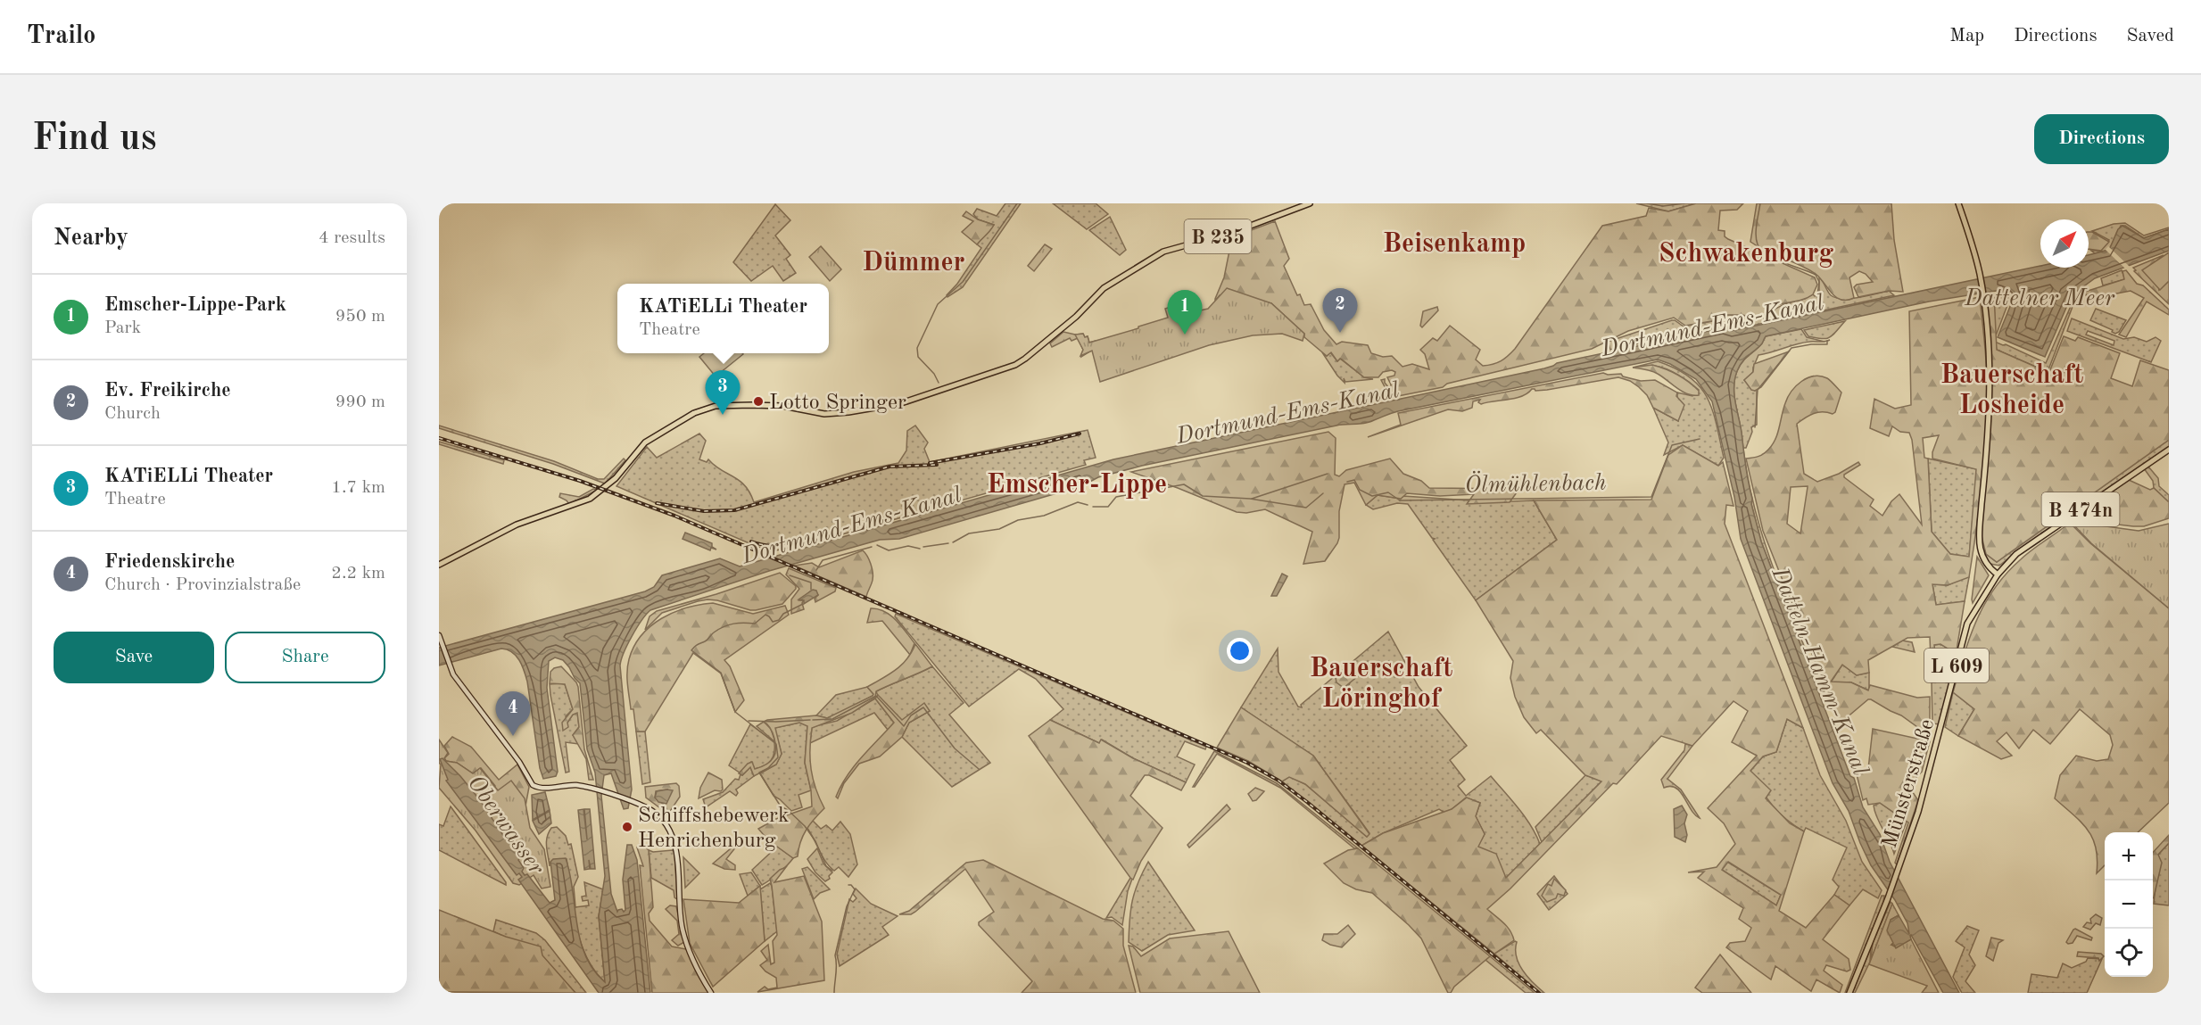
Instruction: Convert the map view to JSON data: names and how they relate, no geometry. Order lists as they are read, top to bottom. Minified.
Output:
{"streets":{"main road":["B 235","B 474n","L 609","Münsterstraße"]},"crossings":[["B 474n","Münsterstraße"]],"districts":["Beisenkamp","Schwakenburg","Dümmer","Bauerschaft Losheide","Emscher-Lippe","Bauerschaft Löringhof"],"water":["Dattelner Meer","Dortmund-Ems-Kanal","Ölmühlenbach","Datteln-Hamm-Kanal","Oberwasser"],"places":["Lotto Springer","Schiffshebewerk Henrichenburg"],"north":"top right","page":{"header":"Trailo","nav":["Map","Directions","Saved"],"buttons":["Directions",["Save","Share"]],"title":"Find us","heading":["Nearby","4 results"],"list":[{"mark":"1","name":"Emscher-Lippe-Park","note":"Park","value":"950 m"},{"mark":"2","name":"Ev. Freikirche","note":"Church","value":"990 m"},{"mark":"3","name":"KATiELLi Theater","note":"Theatre","value":"1.7 km"},{"mark":"4","name":"Friedenskirche","note":"Church · Provinzialstraße","value":"2.2 km"}],"popup":["KATiELLi Theater","Theatre"],"pins":["2","1","3","4"],"map_buttons":["+","−"]}}
